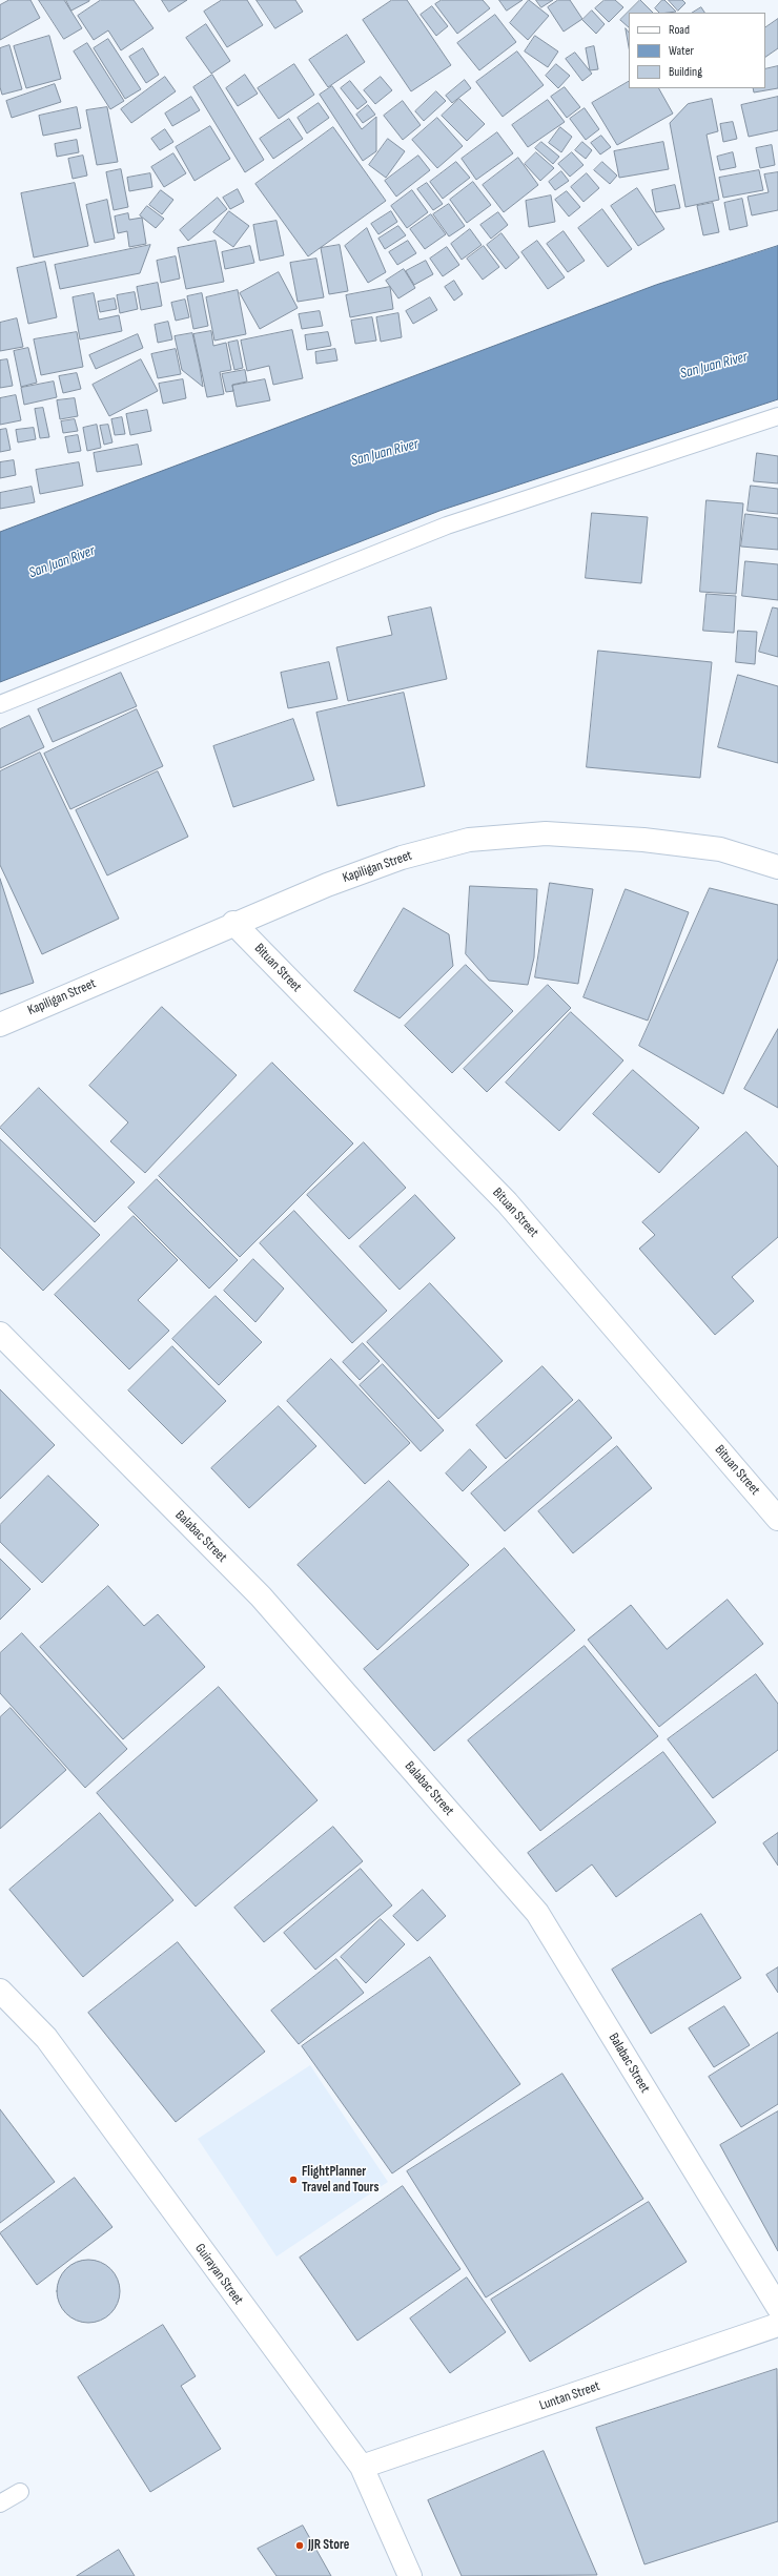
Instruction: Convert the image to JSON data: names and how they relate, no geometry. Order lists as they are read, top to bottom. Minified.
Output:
{"streets":{"street":["Kapiligan Street","Bituan Street","Balabac Street","Guirayan Street","Luntan Street"]},"crossings":[["Kapiligan Street","Bituan Street"],["Guirayan Street","Luntan Street"]],"water":["San Juan River"],"places":["FlightPlanner Travel and Tours","JJR Store"],"legend":["Road","Water","Building"]}
